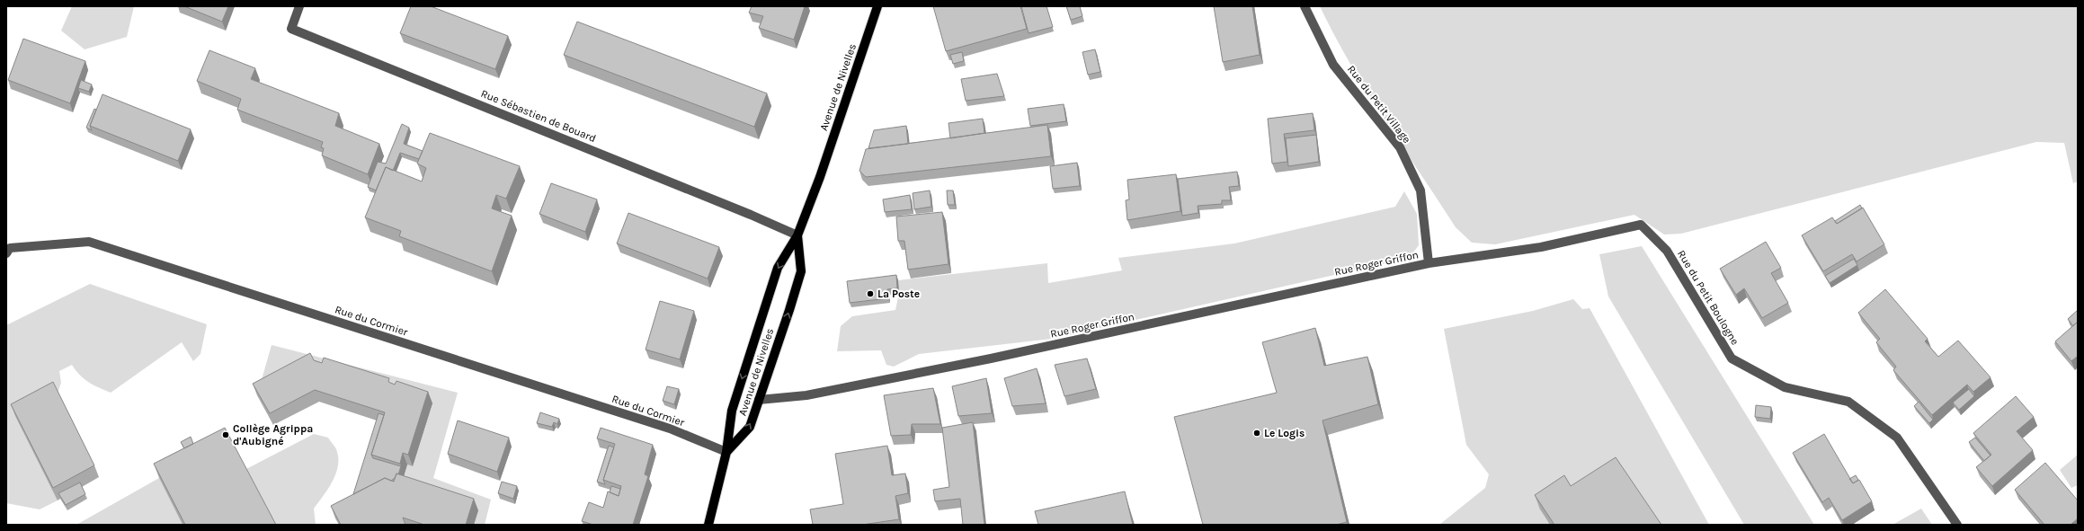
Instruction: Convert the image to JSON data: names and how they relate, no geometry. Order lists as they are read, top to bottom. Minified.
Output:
{"streets":{"main road":["Avenue de Nivelles"],"street":["Rue du Petit Village","Rue Sébastien de Bouard","Rue Roger Griffon","Rue du Petit Boulogne","Rue du Cormier"]},"crossings":[["Avenue de Nivelles","Rue Sébastien de Bouard"],["Avenue de Nivelles","Rue Roger Griffon"],["Avenue de Nivelles","Rue du Cormier"],["Rue du Petit Village","Rue Roger Griffon"],["Rue du Petit Village","Rue du Petit Boulogne"],["Rue Roger Griffon","Rue du Petit Boulogne"]],"places":["La Poste","Le Logis","Collège Agrippa d'Aubigné"]}
